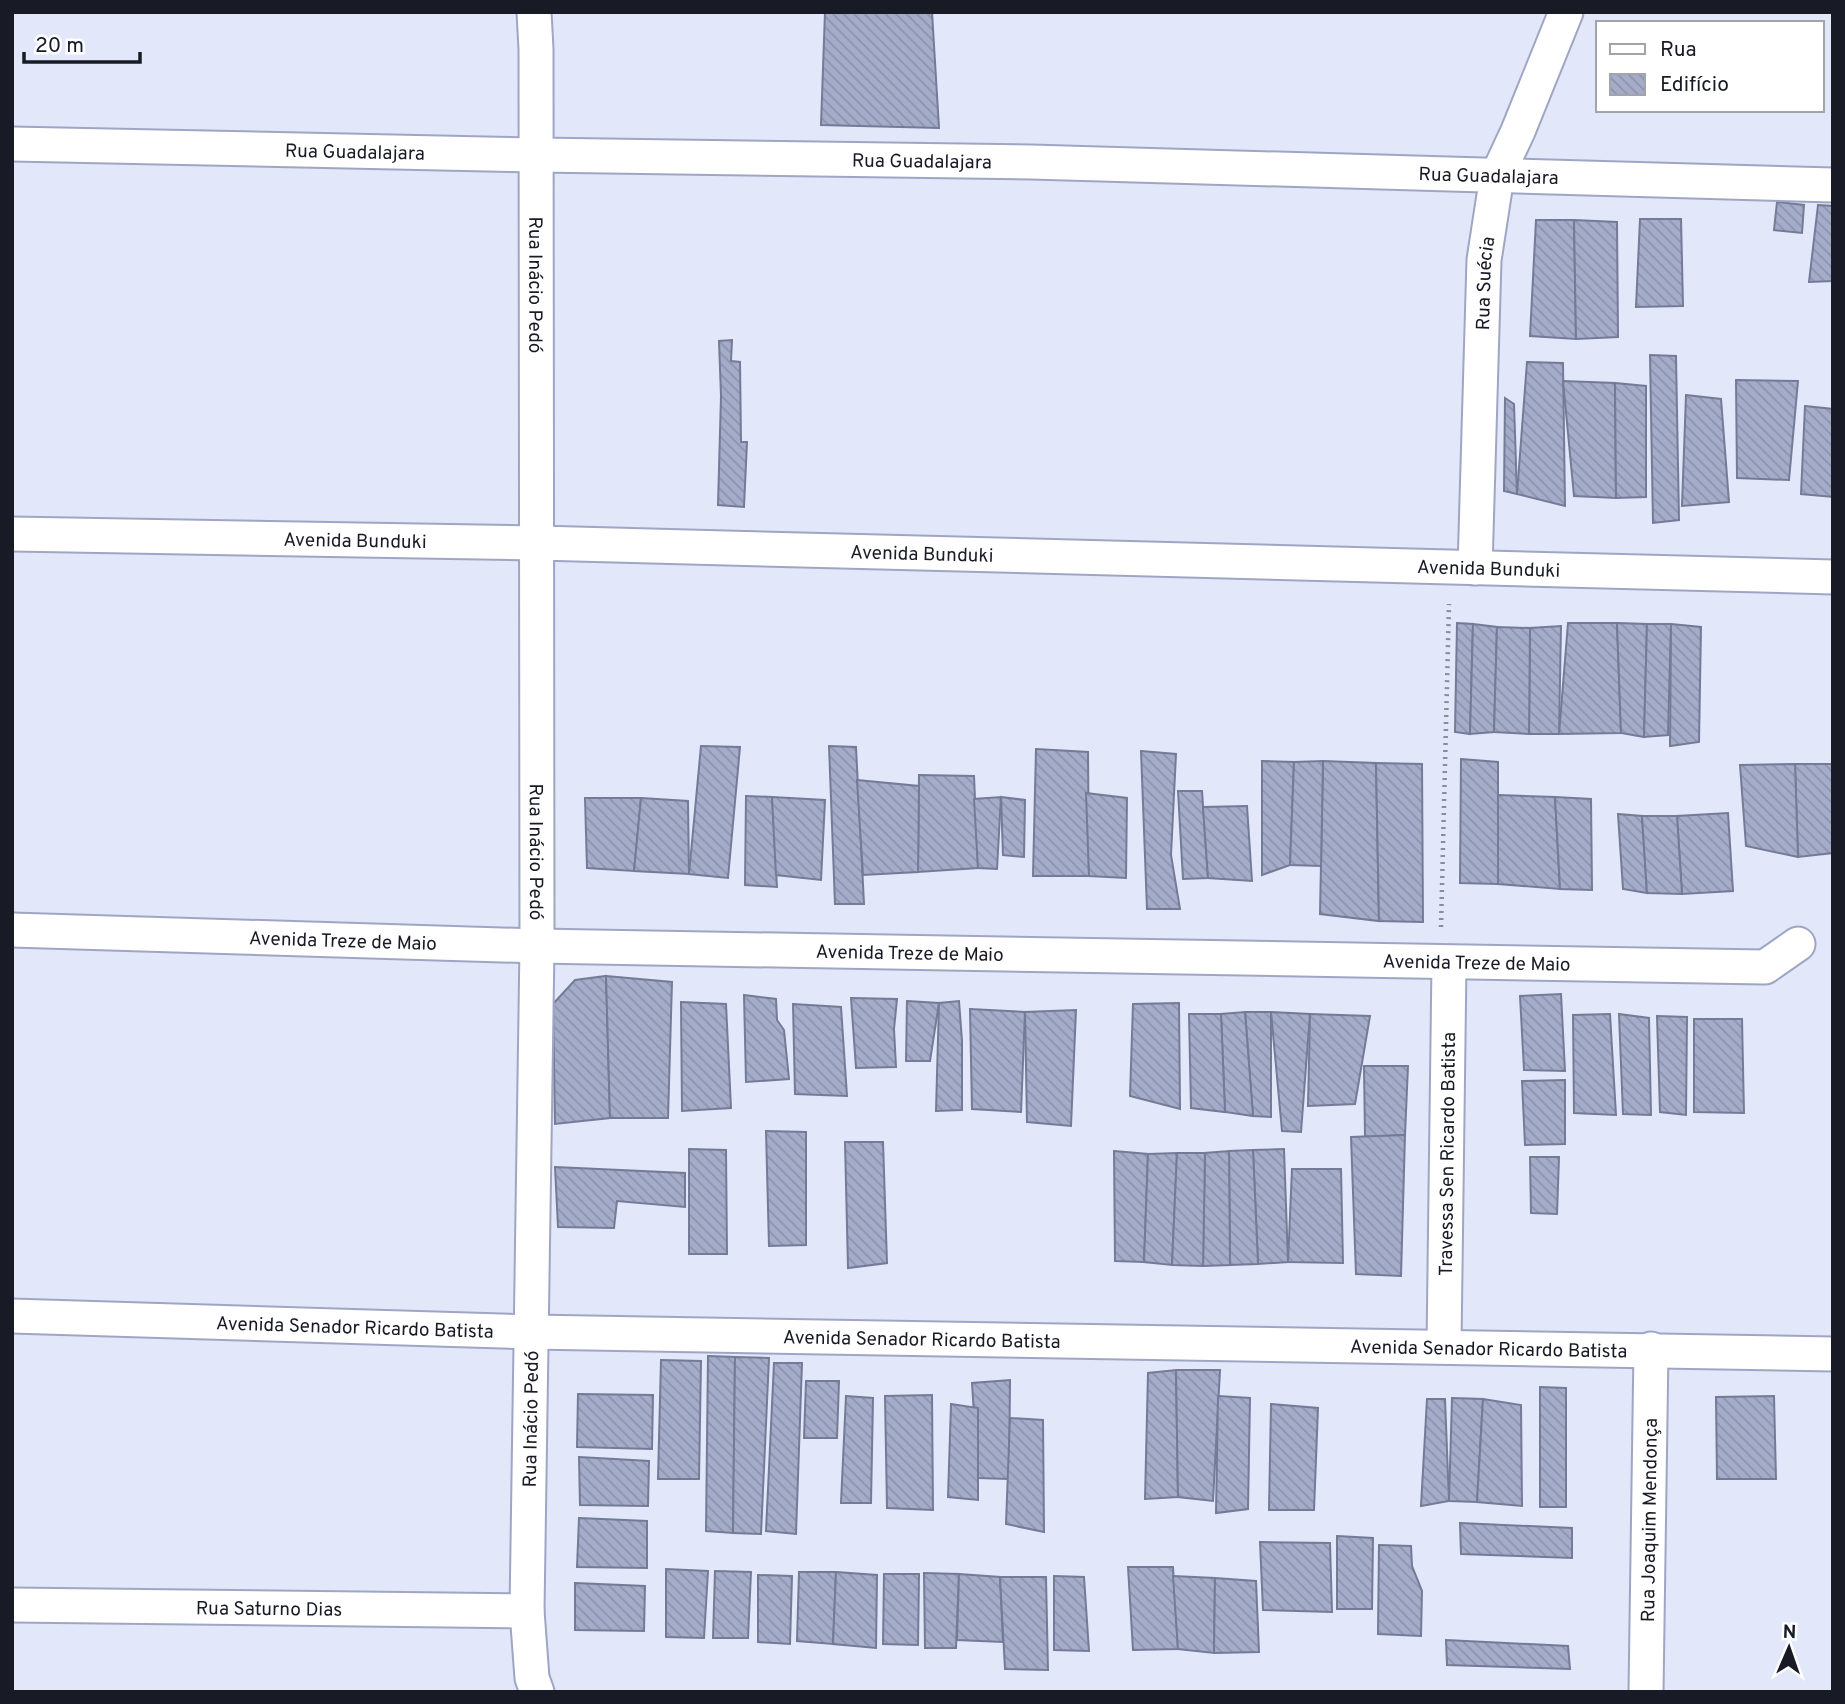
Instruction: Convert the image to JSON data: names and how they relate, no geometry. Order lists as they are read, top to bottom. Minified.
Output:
{"streets":{"street":["Rua Guadalajara","Rua Suécia","Rua Inácio Pedó","Avenida Bunduki","Avenida Treze de Maio","Travessa Sen Ricardo Batista","Avenida Senador Ricardo Batista","Rua Joaquim Mendonça","Rua Saturno Dias"]},"crossings":[["Rua Guadalajara","Rua Suécia"],["Rua Guadalajara","Rua Inácio Pedó"],["Rua Suécia","Avenida Bunduki"],["Rua Inácio Pedó","Avenida Bunduki"],["Rua Inácio Pedó","Avenida Treze de Maio"],["Rua Inácio Pedó","Avenida Senador Ricardo Batista"],["Rua Inácio Pedó","Rua Saturno Dias"],["Avenida Treze de Maio","Travessa Sen Ricardo Batista"],["Travessa Sen Ricardo Batista","Avenida Senador Ricardo Batista"],["Avenida Senador Ricardo Batista","Rua Joaquim Mendonça"]],"legend":["Rua","Edifício"],"scale_bar":"20 m","north":"top"}
